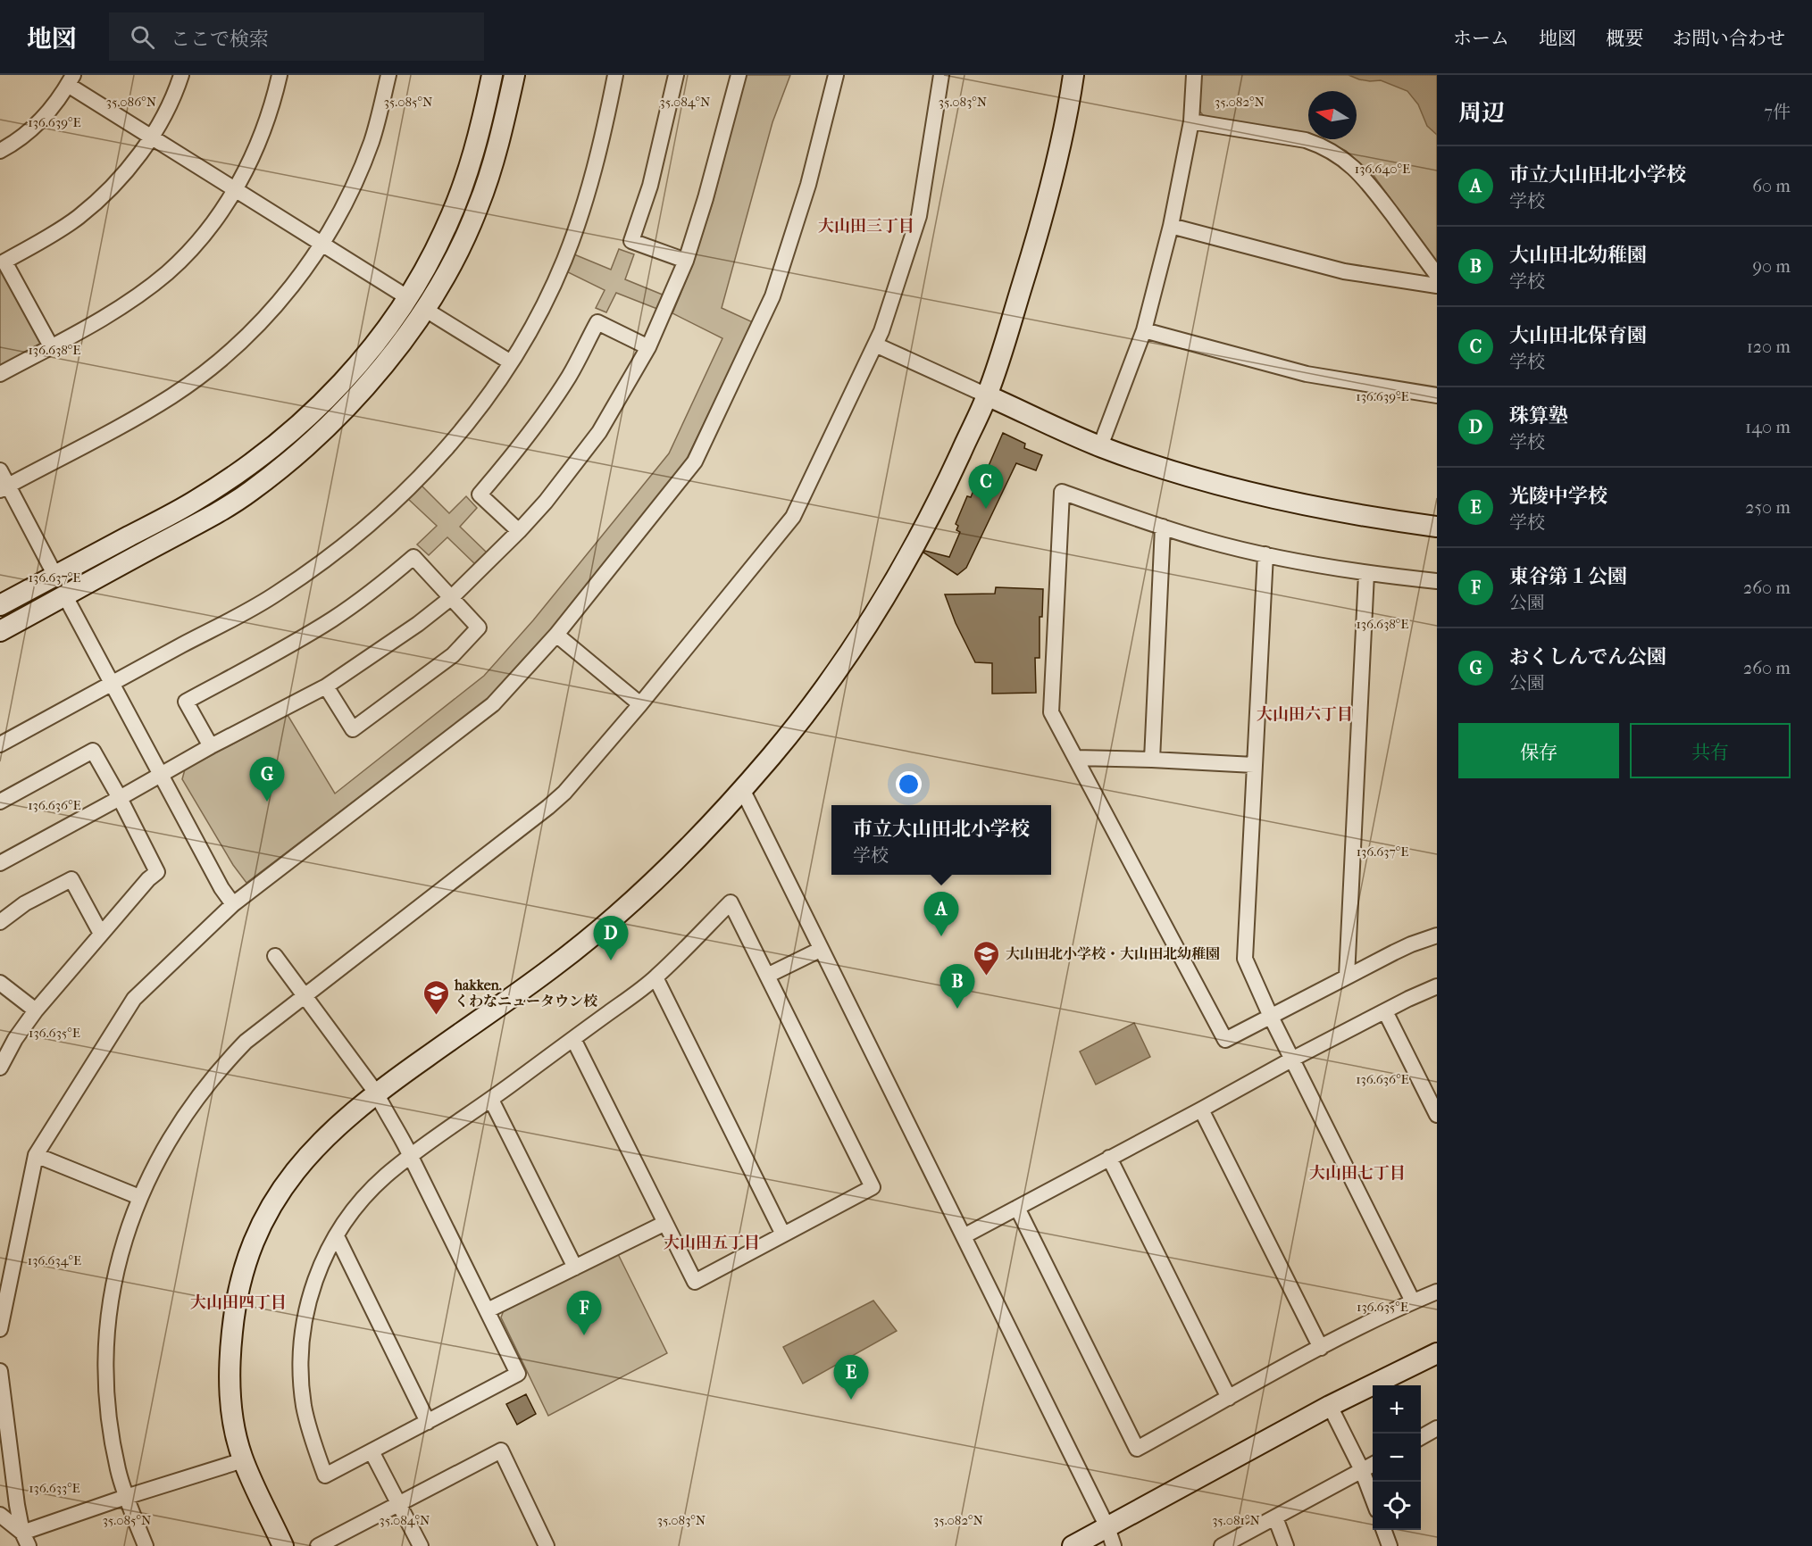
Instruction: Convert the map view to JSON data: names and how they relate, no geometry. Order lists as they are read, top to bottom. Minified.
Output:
{"districts":["大山田三丁目","大山田六丁目","大山田七丁目","大山田五丁目","大山田四丁目"],"places":{"school or university":["大山田北小学校・大山田北幼稚園","hakken. くわなニュータウン校"]},"north":"left","page":{"header":"地図","search":"ここで検索","nav":["ホーム","地図","概要","お問い合わせ"],"heading":["周辺","7件"],"list":[{"mark":"A","name":"市立大山田北小学校","note":"学校","value":"60 m"},{"mark":"B","name":"大山田北幼稚園","note":"学校","value":"90 m"},{"mark":"C","name":"大山田北保育園","note":"学校","value":"120 m"},{"mark":"D","name":"珠算塾","note":"学校","value":"140 m"},{"mark":"E","name":"光陵中学校","note":"学校","value":"250 m"},{"mark":"F","name":"東谷第１公園","note":"公園","value":"260 m"},{"mark":"G","name":"おくしんでん公園","note":"公園","value":"260 m"}],"pins":["C","G","A","D","B","F","E"],"buttons":["保存","共有"],"popup":["市立大山田北小学校","学校"],"map_buttons":["+","−"]},"coordinates":["35.086°N","35.085°N","35.084°N","35.083°N","35.082°N","136.639°E","136.640°E","136.638°E","136.637°E","136.636°E","136.635°E","136.634°E","136.633°E","35.081°N"]}
